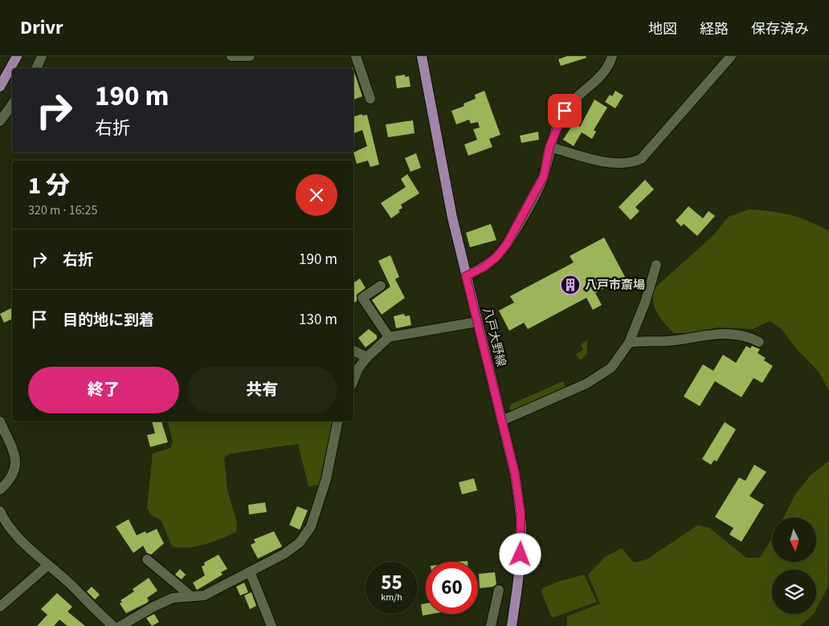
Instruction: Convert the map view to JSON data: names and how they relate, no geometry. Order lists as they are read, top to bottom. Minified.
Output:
{"streets":{"main road":["八戸大野線"]},"places":{"building":["八戸市斎場"]},"north":"bottom","page":{"header":"Drivr","nav":["地図","経路","保存済み"],"turn":["190 m","右折"],"heading":["1 分","320 m · 16:25"],"list":[{"name":"右折","value":"190 m"},{"name":"目的地に到着","value":"130 m"}],"buttons":["終了","共有"],"speed":"55 km/h","limit":"60"}}
